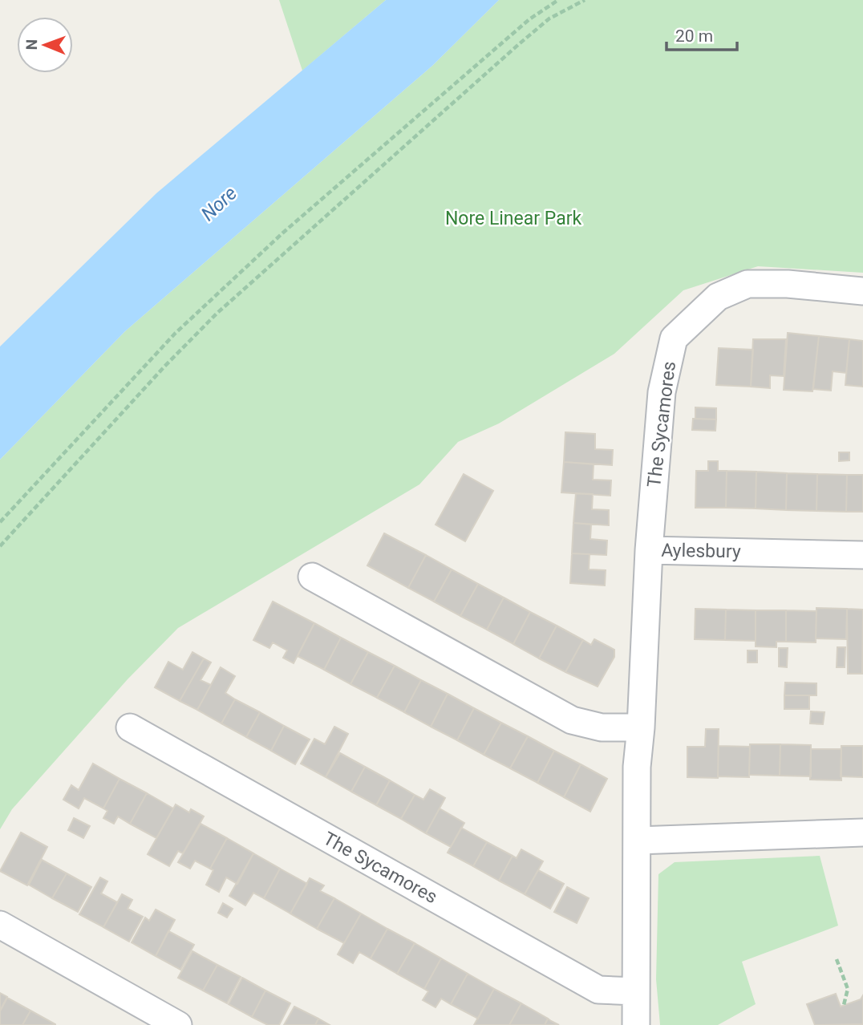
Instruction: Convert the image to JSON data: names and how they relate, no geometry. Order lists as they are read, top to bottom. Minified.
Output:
{"streets":{"street":["The Sycamores","Aylesbury"]},"crossings":[["The Sycamores","Aylesbury"]],"water":["Nore"],"parks":["Nore Linear Park"],"scale_bar":"20 m","north":"left"}
